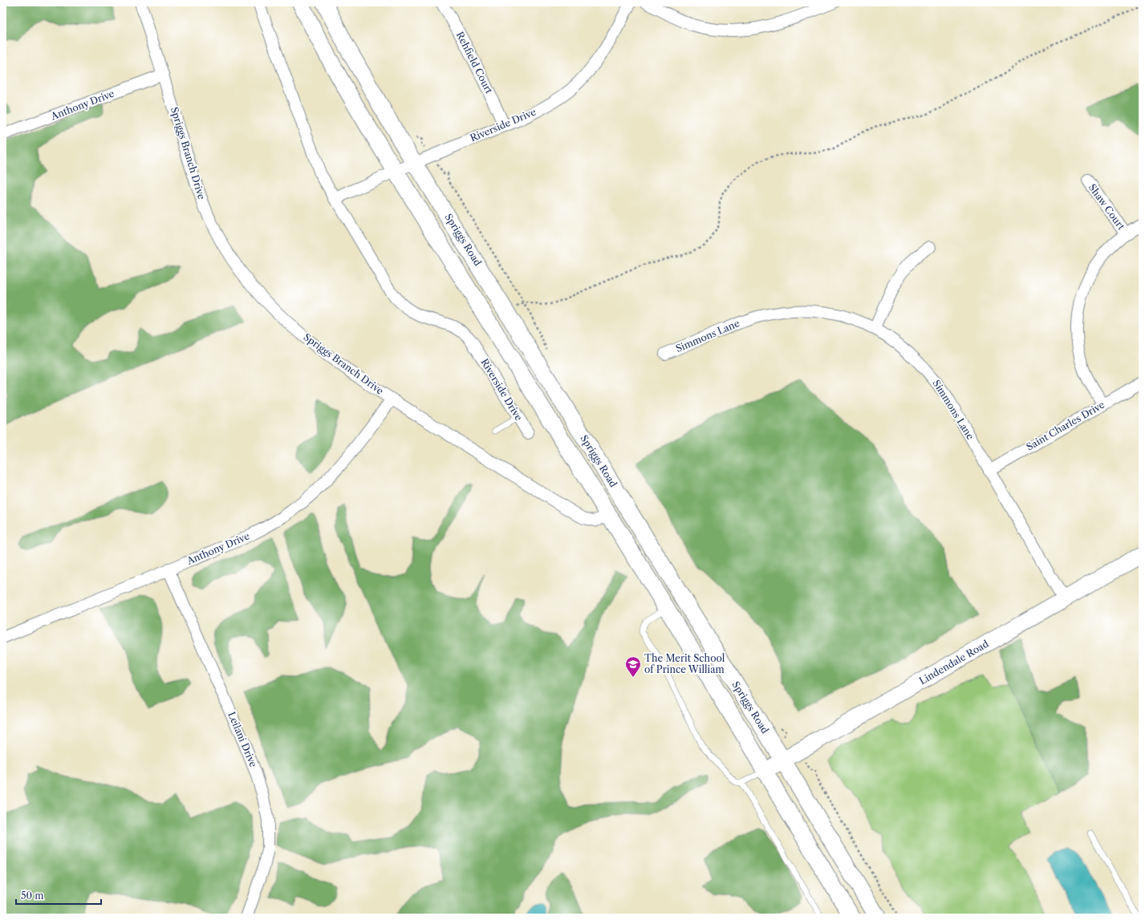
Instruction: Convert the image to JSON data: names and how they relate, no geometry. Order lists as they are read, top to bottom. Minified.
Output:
{"streets":{"main road":["Spriggs Road","Lindendale Road"],"street":["Rehfield Court","Anthony Drive","Riverside Drive","Spriggs Branch Drive","Shaw Court","Simmons Lane","Saint Charles Drive","Leilani Drive"]},"crossings":[["Rehfield Court","Riverside Drive"],["Anthony Drive","Spriggs Branch Drive"],["Anthony Drive","Leilani Drive"],["Riverside Drive","Spriggs Road"],["Spriggs Branch Drive","Spriggs Road"],["Spriggs Road","Lindendale Road"],["Simmons Lane","Saint Charles Drive"],["Simmons Lane","Lindendale Road"]],"places":{"school or university":["The Merit School of Prince William"]},"scale_bar":"50 m"}
